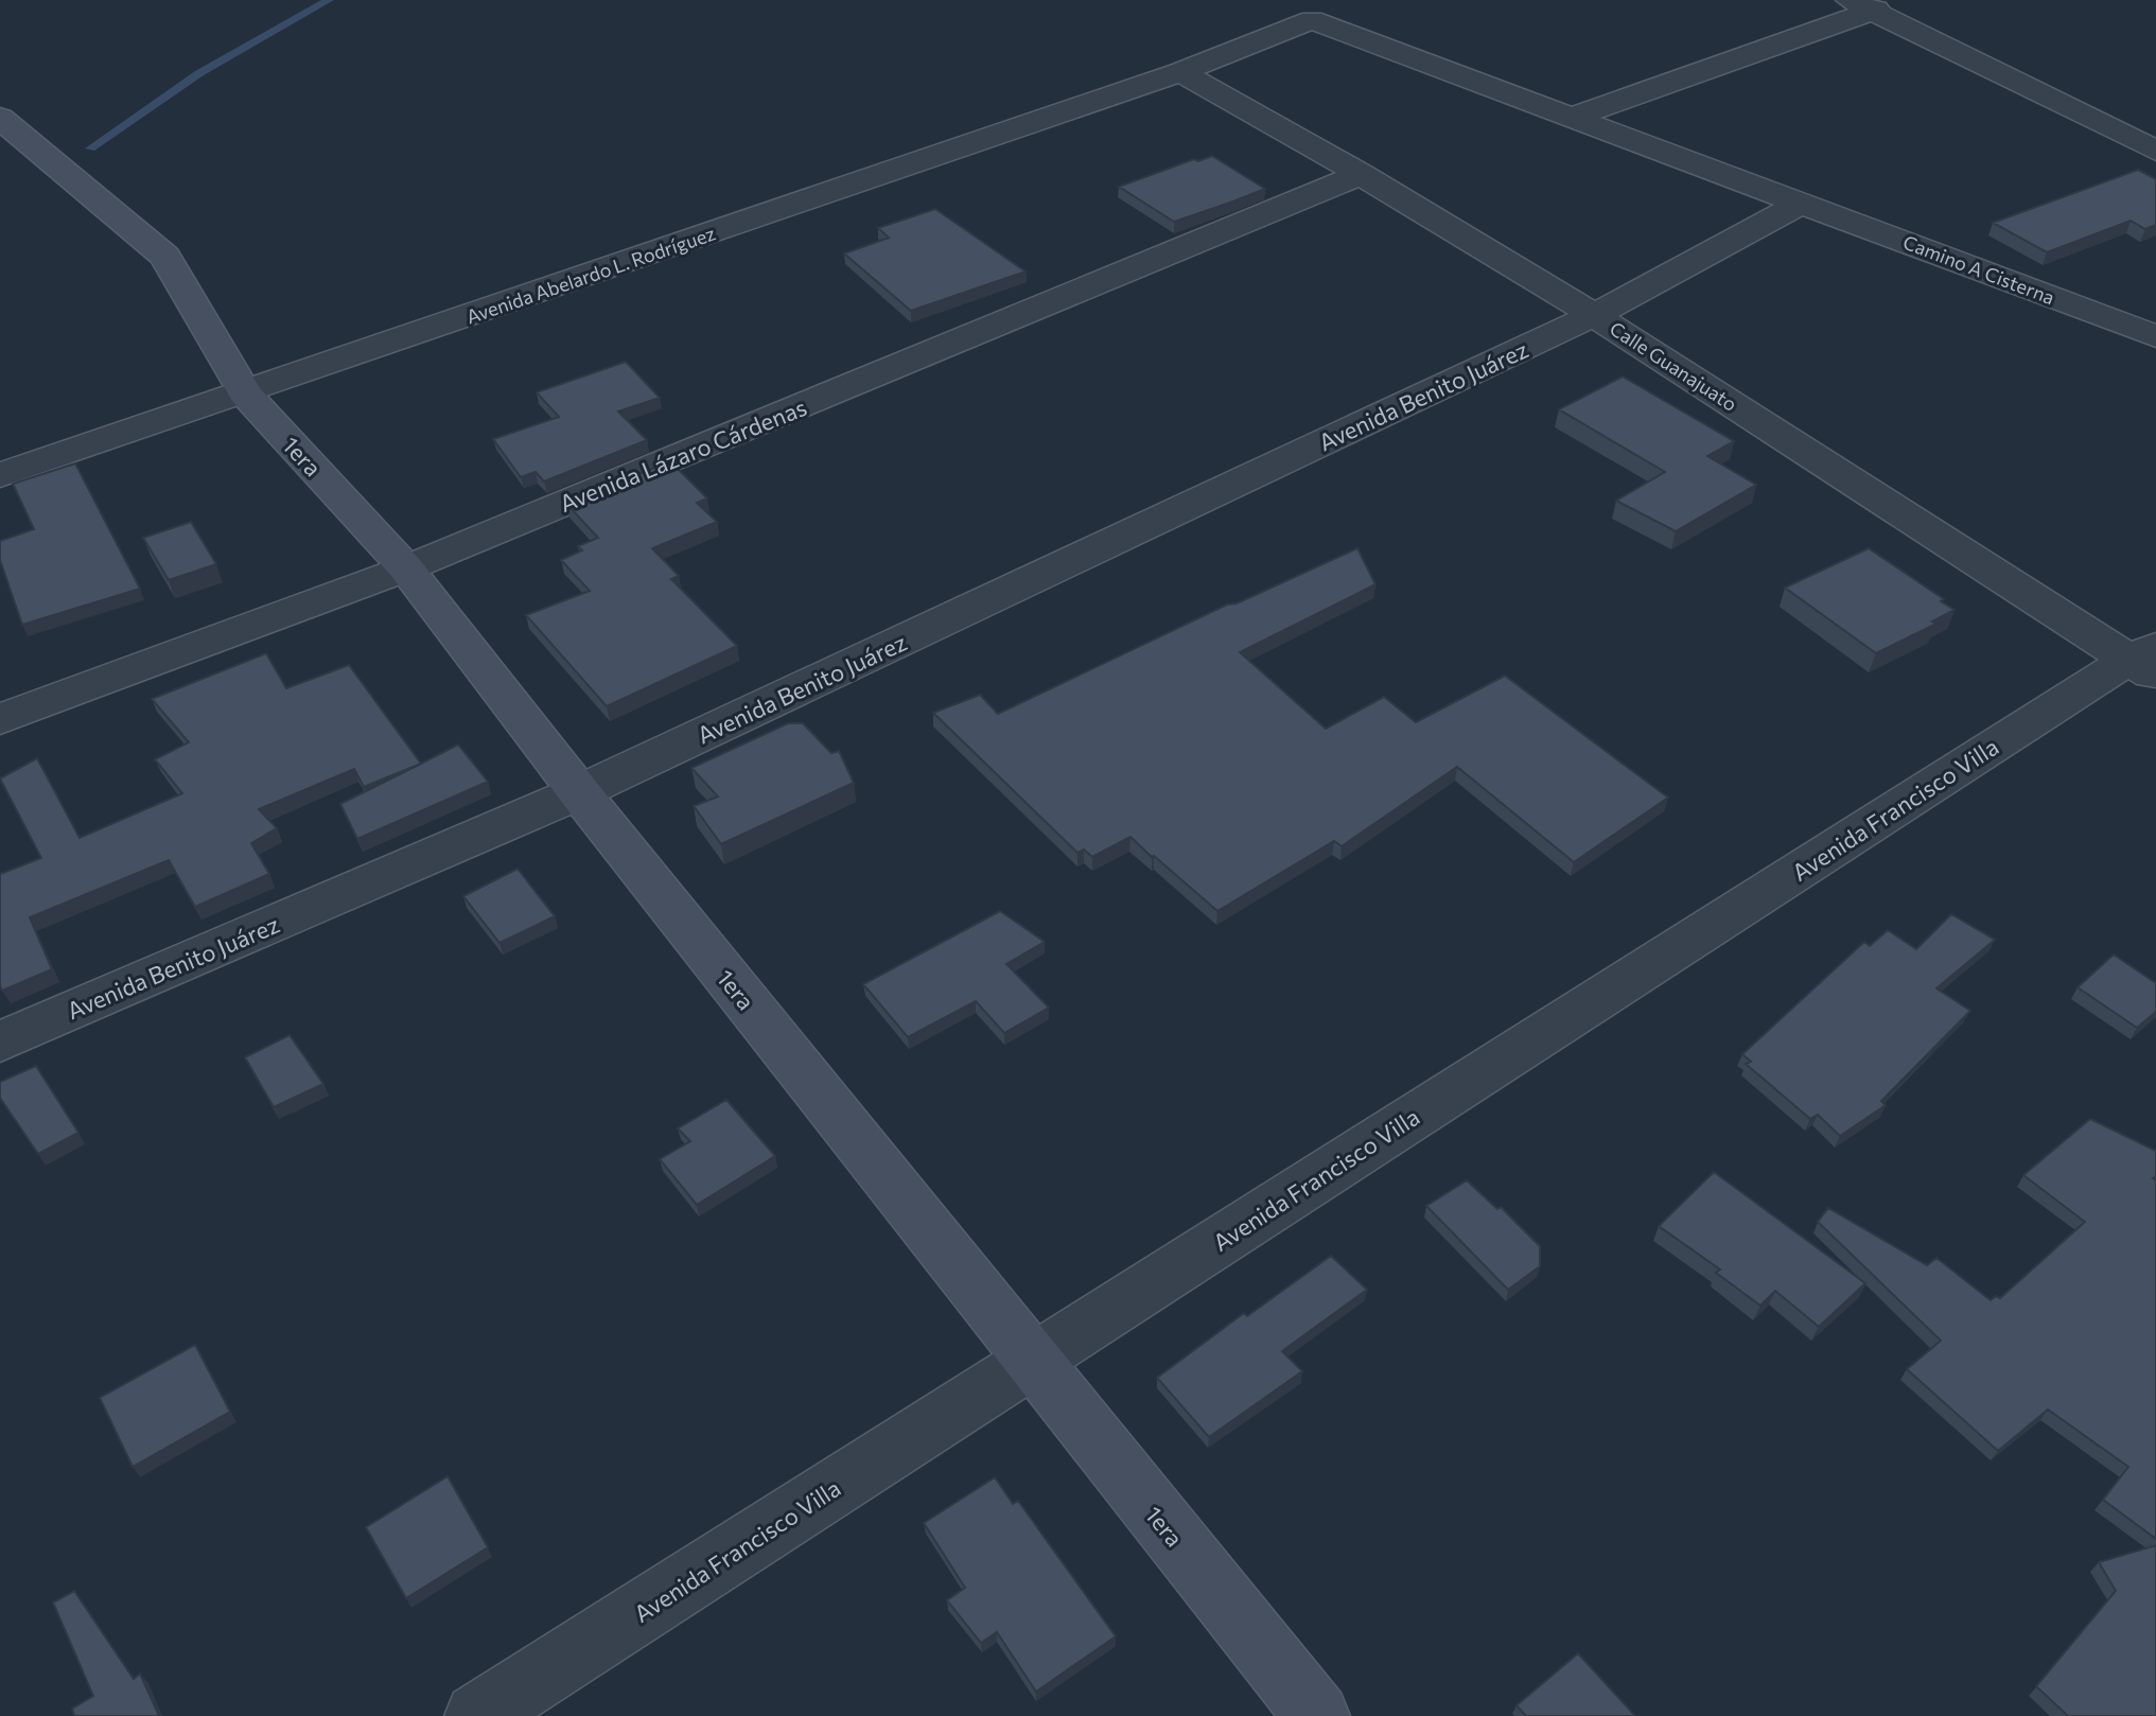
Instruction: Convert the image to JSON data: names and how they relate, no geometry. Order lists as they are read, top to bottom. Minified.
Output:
{"streets":{"main road":["1era"],"street":["Camino A Cisterna","Avenida Abelardo L. Rodríguez","Calle Guanajuato","Avenida Benito Juárez","Avenida Lázaro Cárdenas","Avenida Francisco Villa"]},"crossings":[["Camino A Cisterna","Avenida Abelardo L. Rodríguez"],["Camino A Cisterna","Avenida Benito Juárez"],["Avenida Abelardo L. Rodríguez","Calle Guanajuato"],["Avenida Abelardo L. Rodríguez","1era"],["Calle Guanajuato","Avenida Benito Juárez"],["Calle Guanajuato","Avenida Lázaro Cárdenas"],["Calle Guanajuato","Avenida Francisco Villa"],["Avenida Benito Juárez","1era"],["Avenida Lázaro Cárdenas","1era"],["1era","Avenida Francisco Villa"]]}
